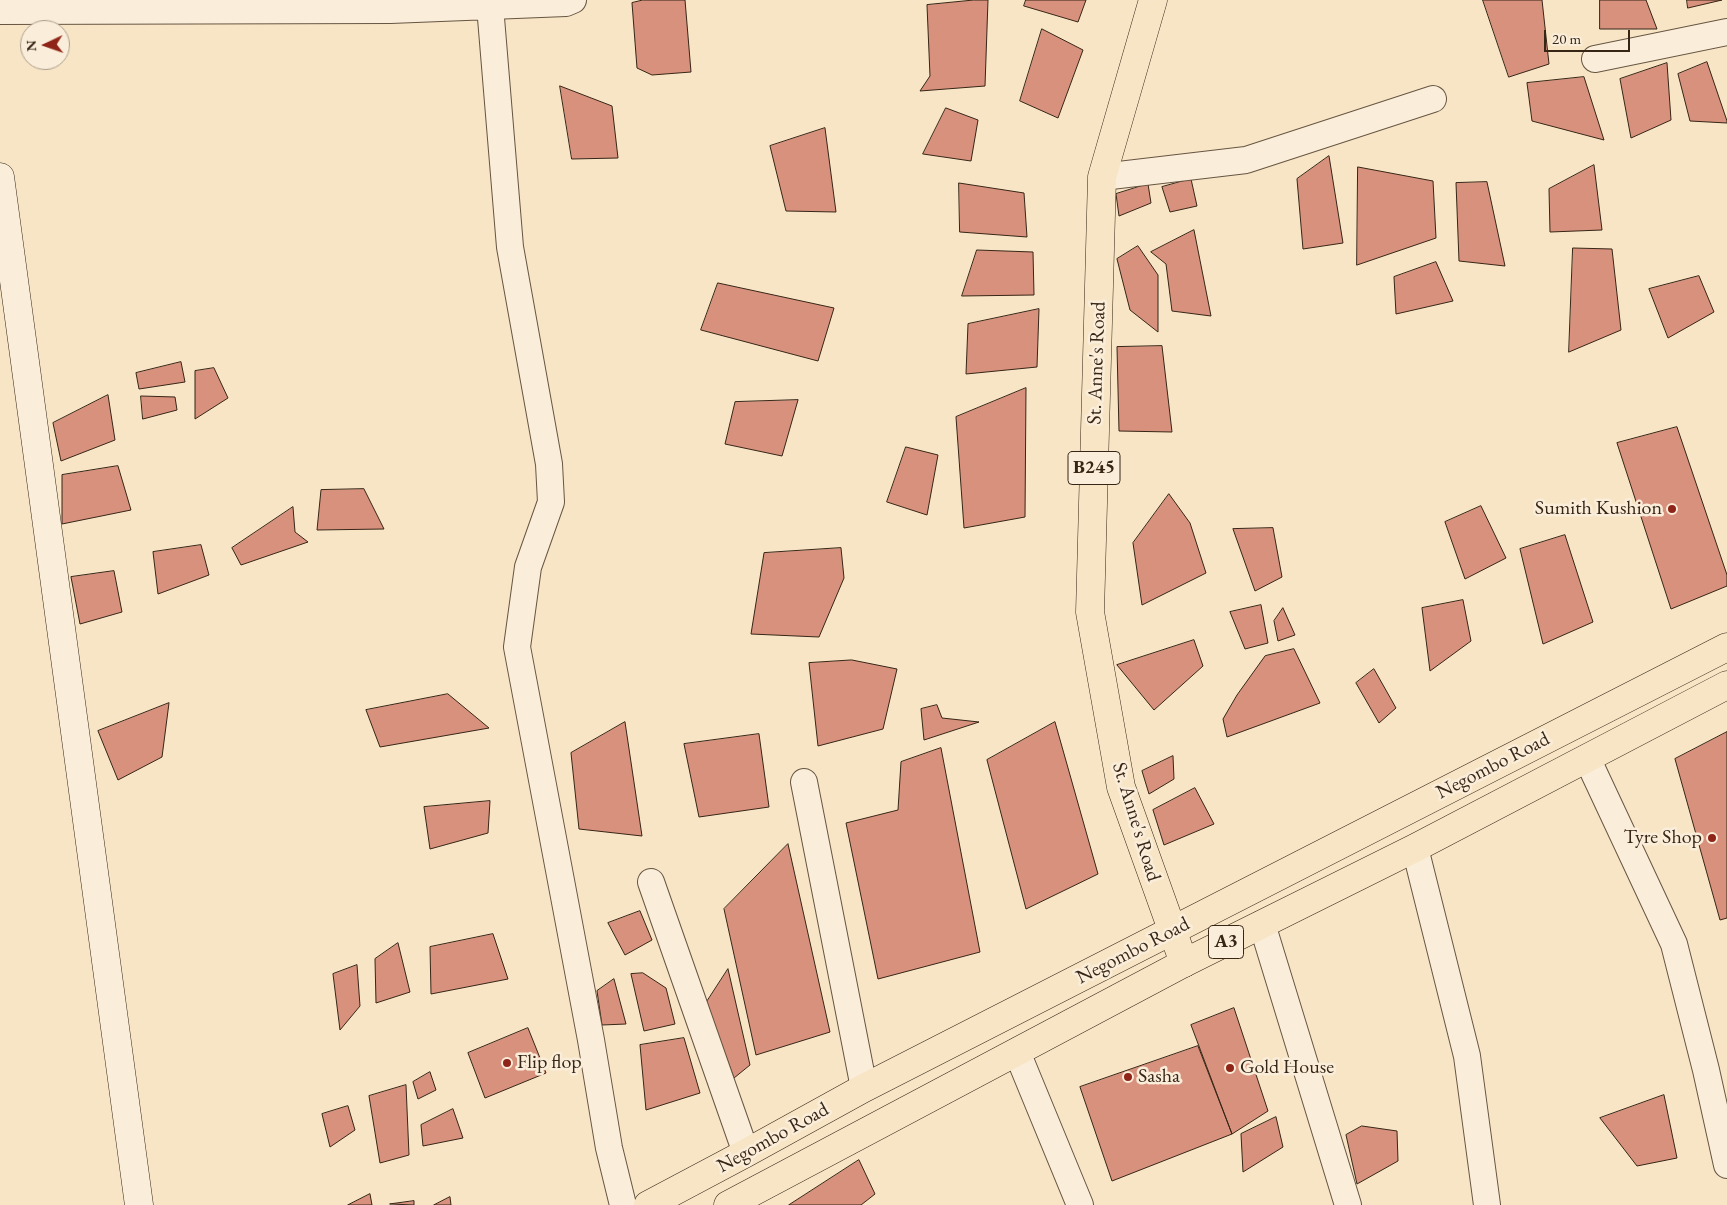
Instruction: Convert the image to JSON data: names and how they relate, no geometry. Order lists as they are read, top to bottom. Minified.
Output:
{"streets":{"main road":["St. Anne's Road","B245","Negombo Road","A3"]},"crossings":[["St. Anne's Road","Negombo Road"]],"places":["Sumith Kushion","Tyre Shop","Flip flop","Gold House","Sasha"],"scale_bar":"20 m","north":"left"}
